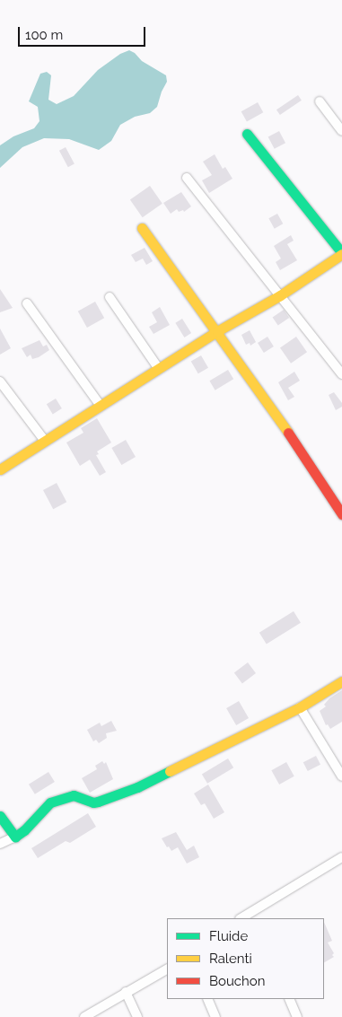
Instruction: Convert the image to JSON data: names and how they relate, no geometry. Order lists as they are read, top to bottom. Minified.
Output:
{"legend":["Fluide","Ralenti","Bouchon"],"scale_bar":"100 m"}
